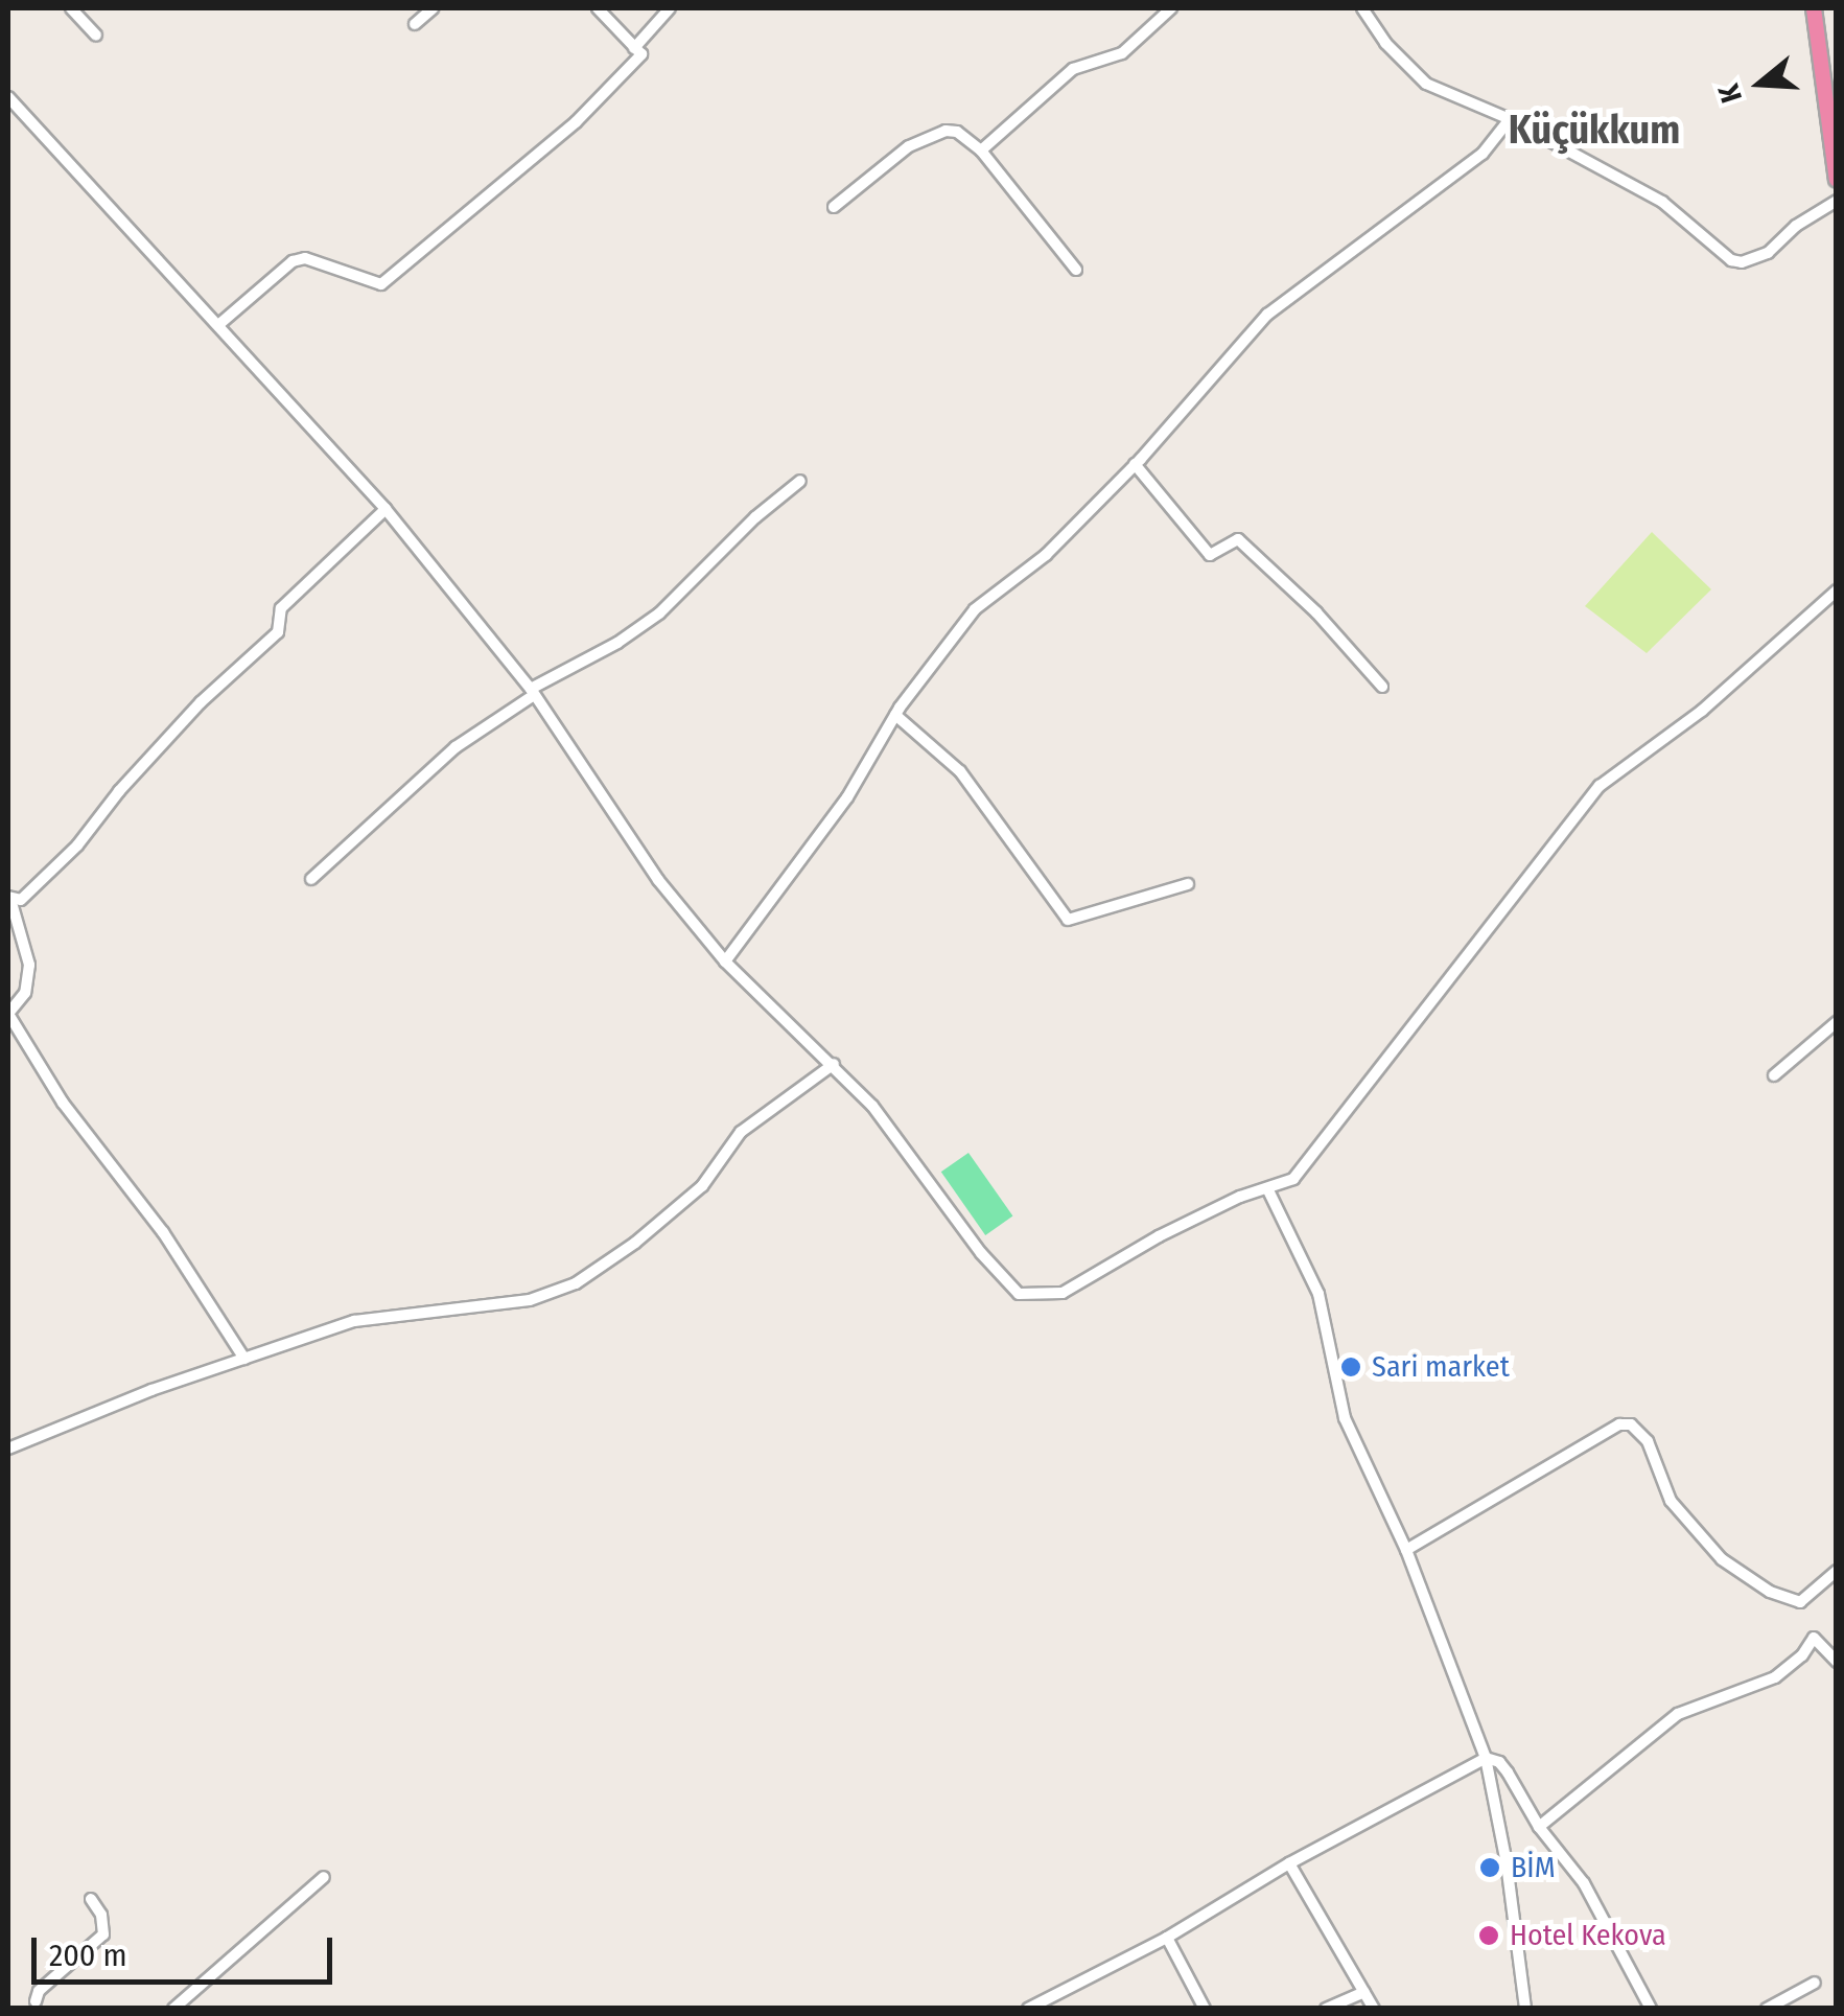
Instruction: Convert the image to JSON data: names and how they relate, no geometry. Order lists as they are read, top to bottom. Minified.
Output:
{"districts":["Küçükkum"],"places":["Sari market","BİM","Hotel Kekova"],"scale_bar":"200 m","north":"left"}
